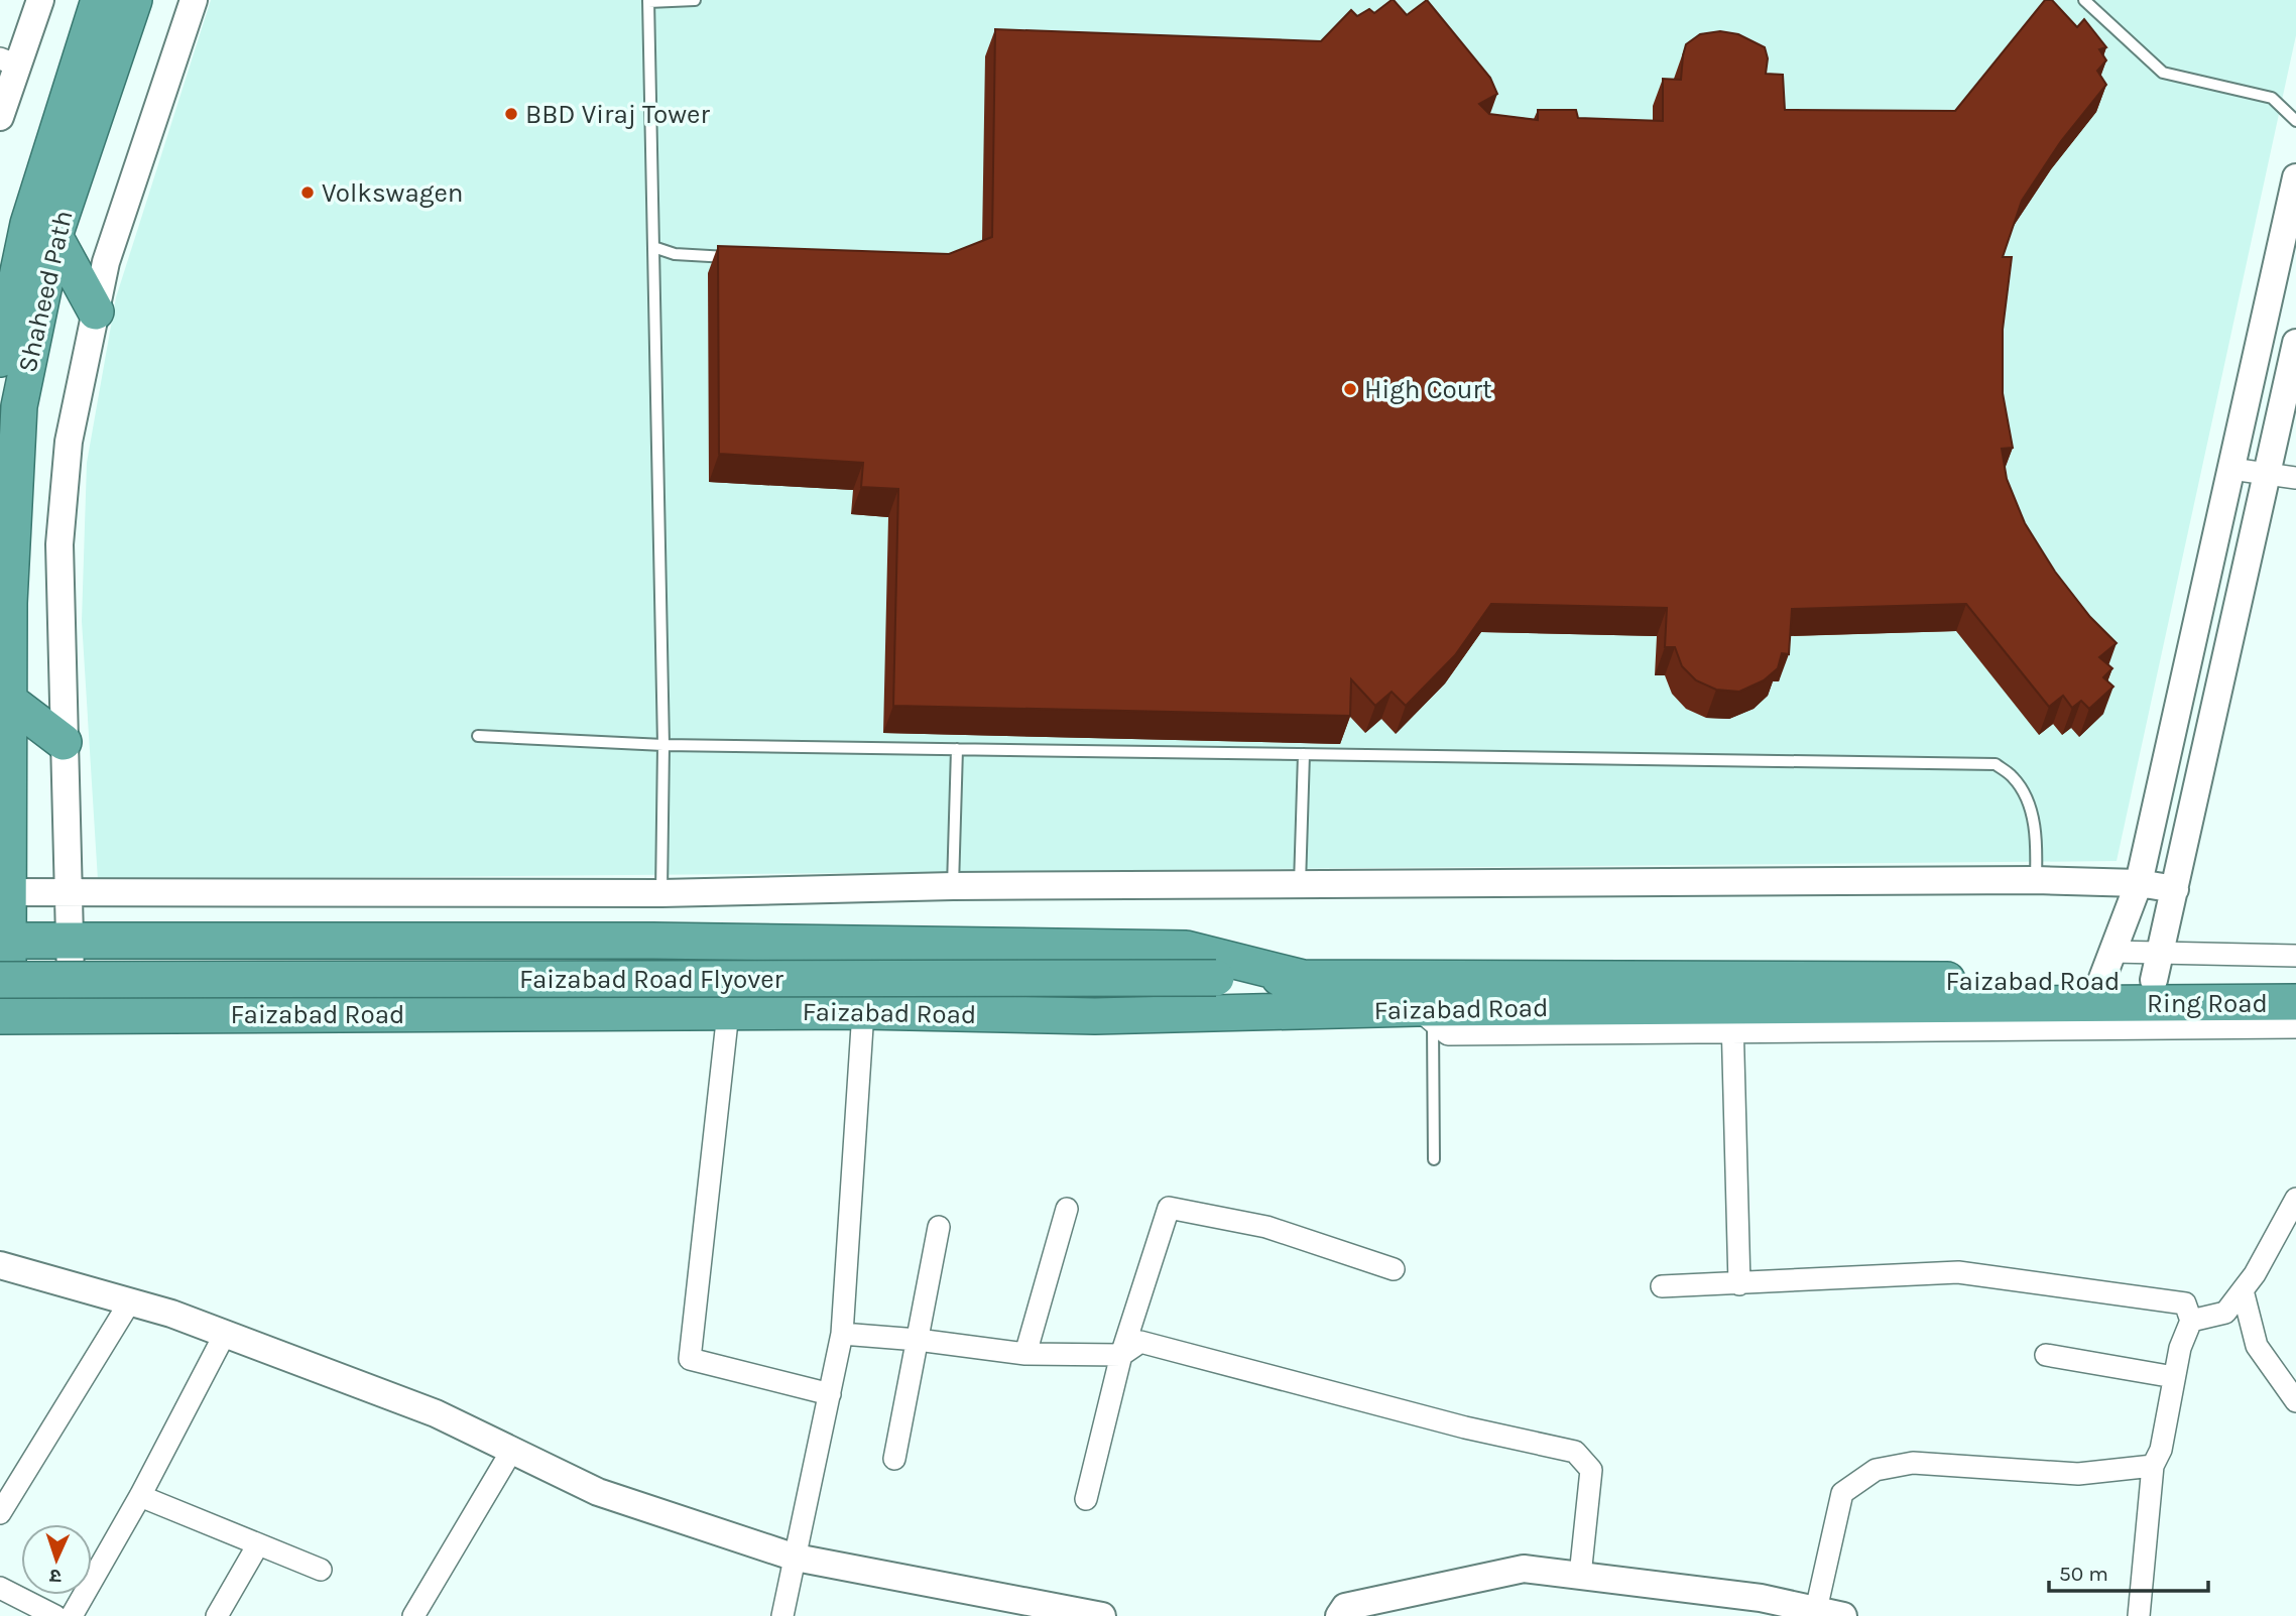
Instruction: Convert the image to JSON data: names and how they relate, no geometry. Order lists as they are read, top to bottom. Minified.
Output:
{"streets":{"highway":["Shaheed Path","Faizabad Road Flyover","Faizabad Road","Ring Road"]},"crossings":[["Shaheed Path","Faizabad Road"],["Faizabad Road Flyover","Faizabad Road"],["Faizabad Road","Ring Road"]],"places":["BBD Viraj Tower","Volkswagen","High Court"],"scale_bar":"50 m","north":"bottom"}
